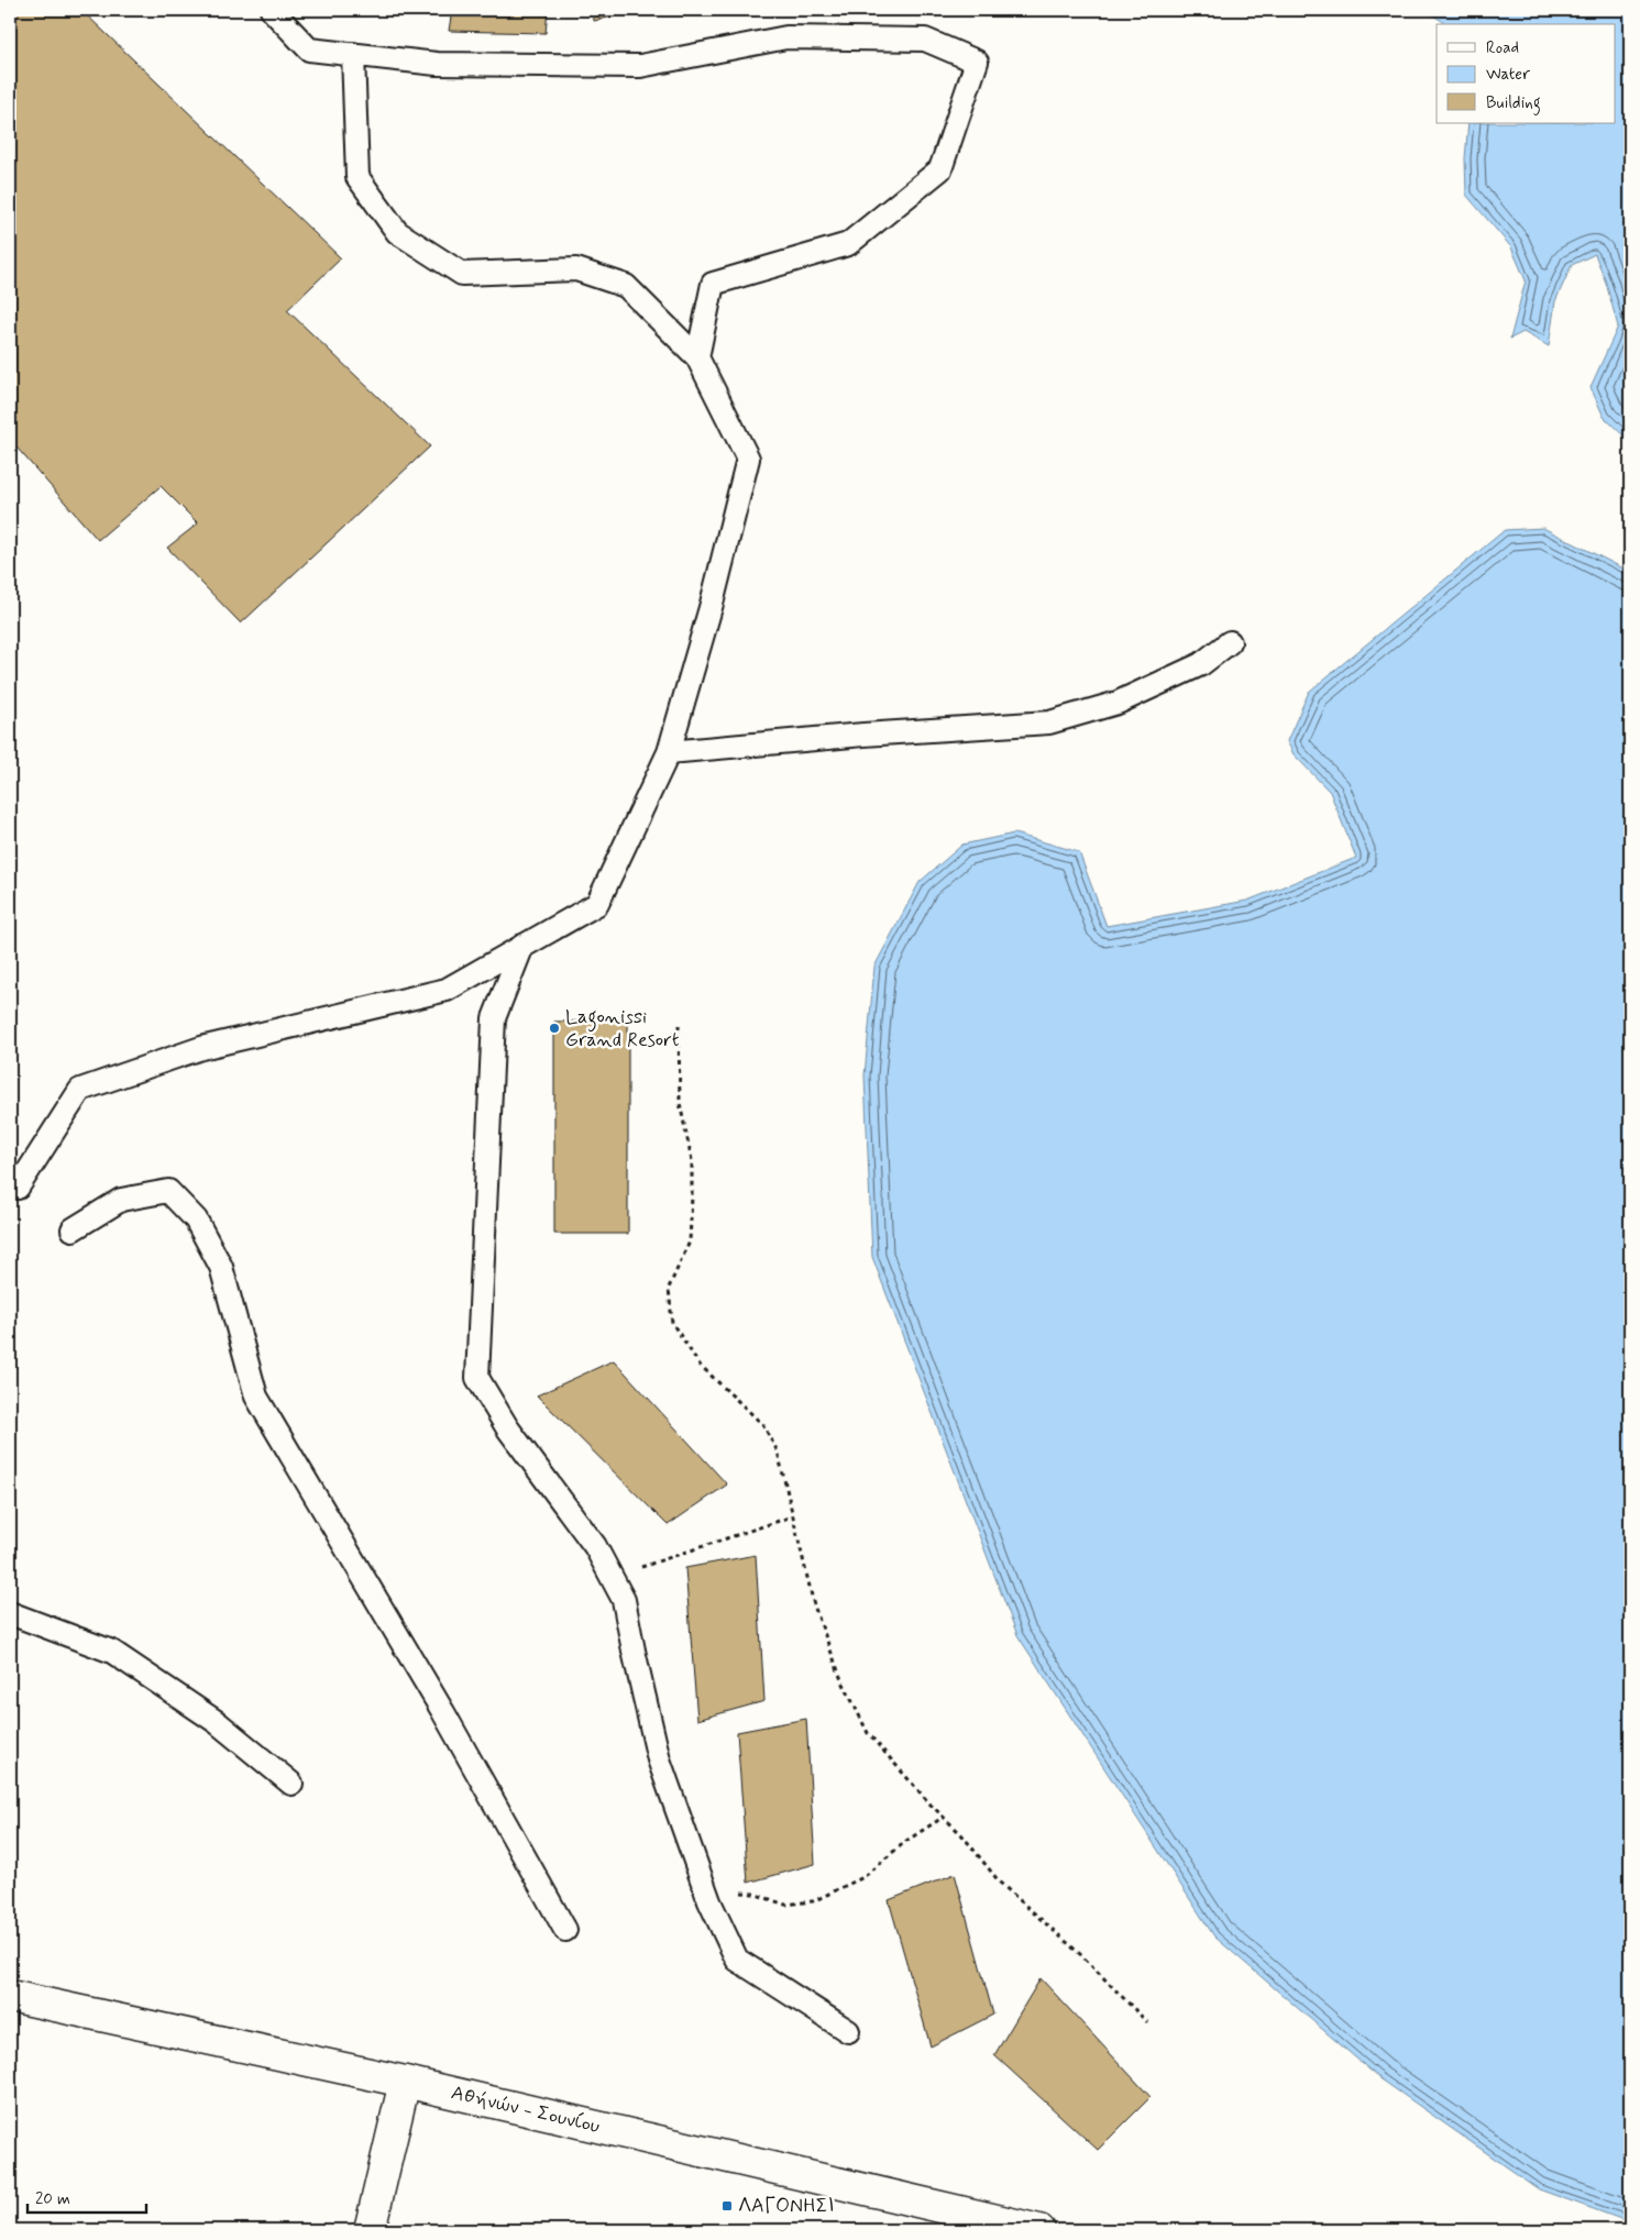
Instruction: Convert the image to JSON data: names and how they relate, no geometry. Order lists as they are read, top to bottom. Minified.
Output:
{"streets":{"main road":["Αθήνών - Σουνίου"]},"places":{"other":["Lagonissi Grand Resort"],"transit":["ΛΑΓΟΝΗΣΙ"]},"legend":["Road","Water","Building"],"scale_bar":"20 m"}
